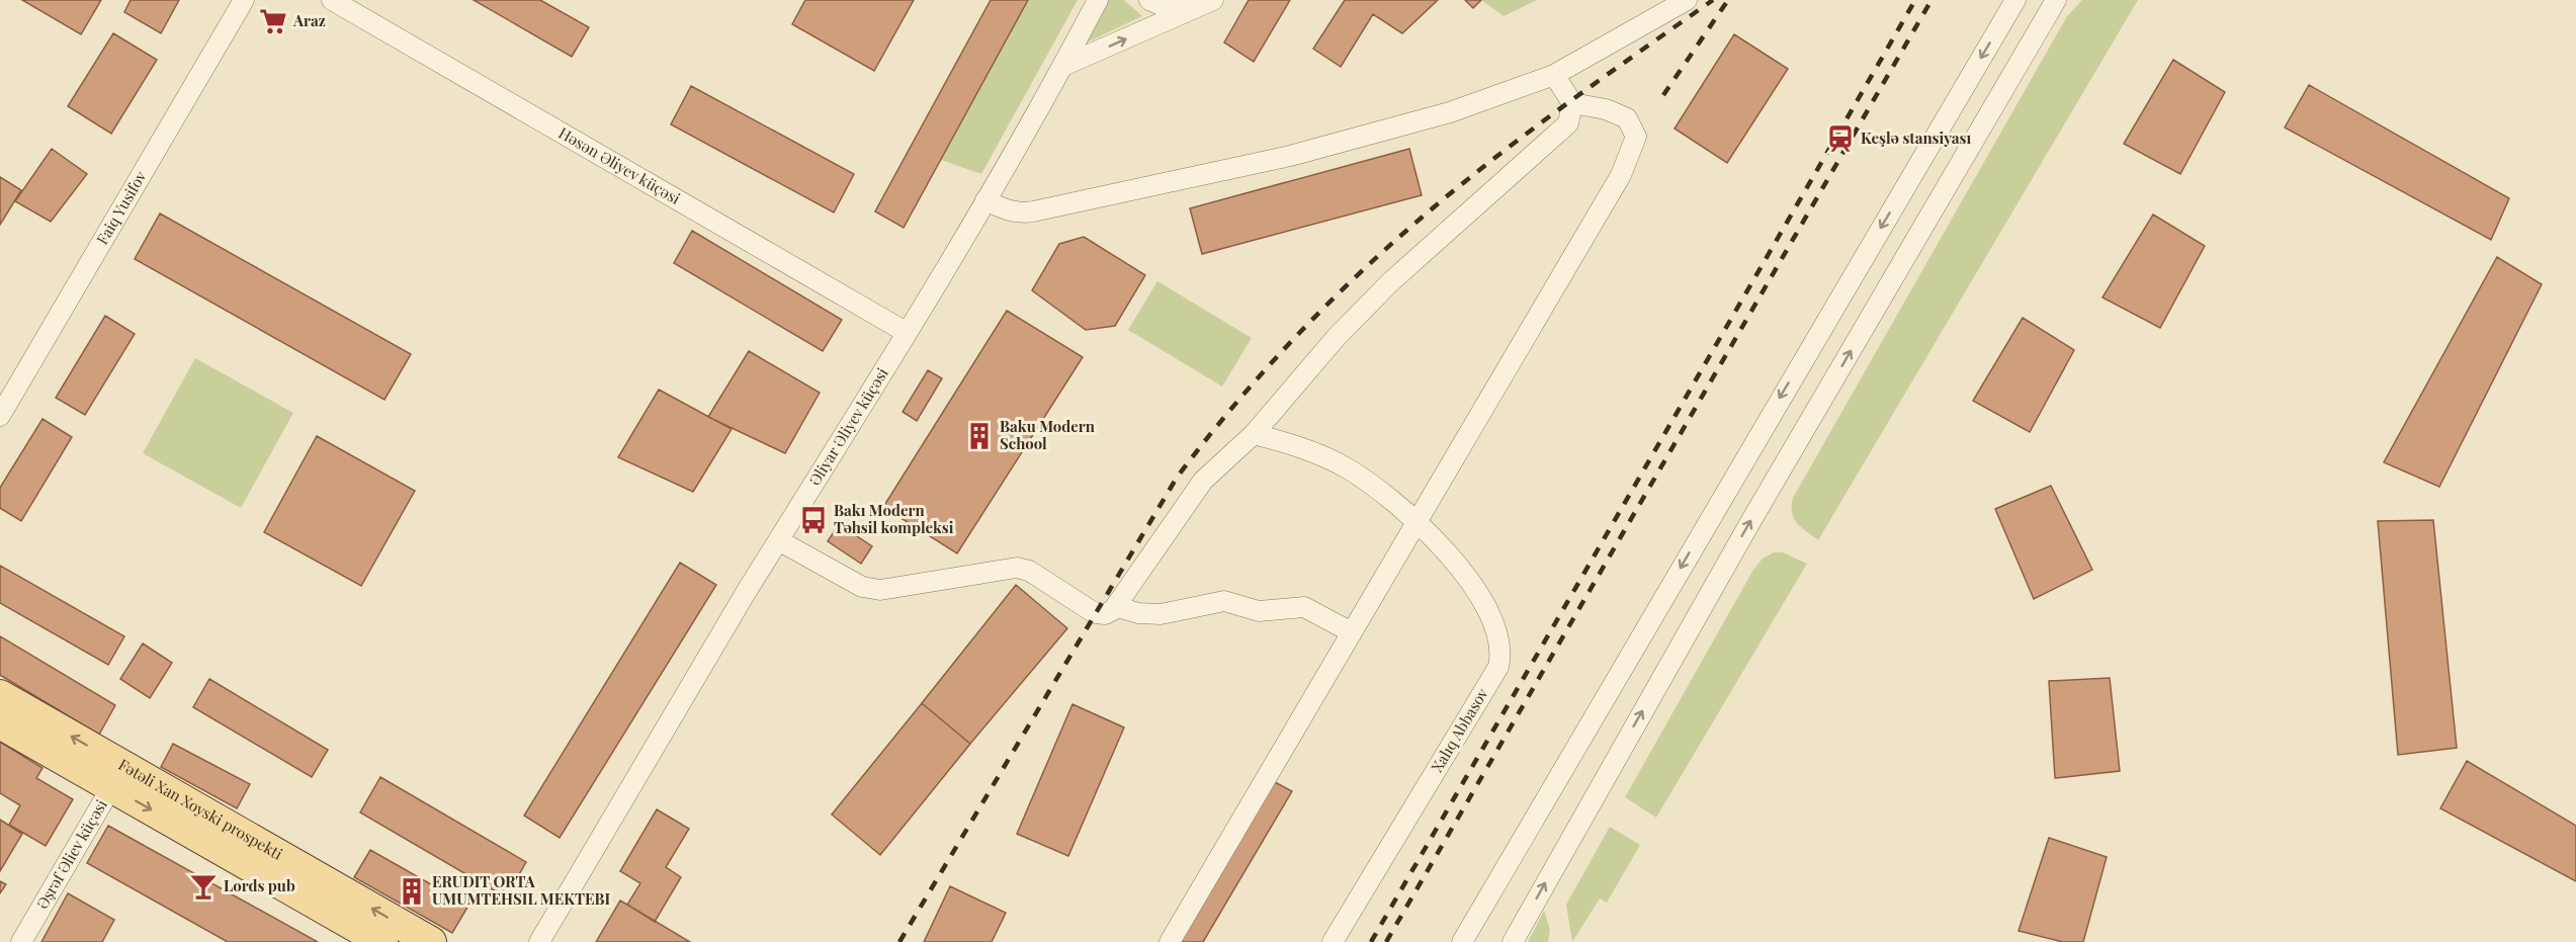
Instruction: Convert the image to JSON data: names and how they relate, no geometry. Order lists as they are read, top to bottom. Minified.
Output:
{"streets":{"main road":["Fətəli Xan Xoyski prospekti"],"street":["Həsən Əliyev küçəsi","Faiq Yusifov","Əliyar Əliyev küçəsi","Xalıq Abbasov","Əşrəf Əliev küçəsi"]},"crossings":[["Həsən Əliyev küçəsi","Əliyar Əliyev küçəsi"],["Fətəli Xan Xoyski prospekti","Əşrəf Əliev küçəsi"]],"places":{"supermarket":["Araz"],"station":["Keşlə stansiyası"],"building":["Baku Modern School","ERUDIT ORTA UMUMTEHSIL MEKTEBI"],"bus stop":["Bakı Modern Təhsil kompleksi"],"bar":["Lords pub"]}}
